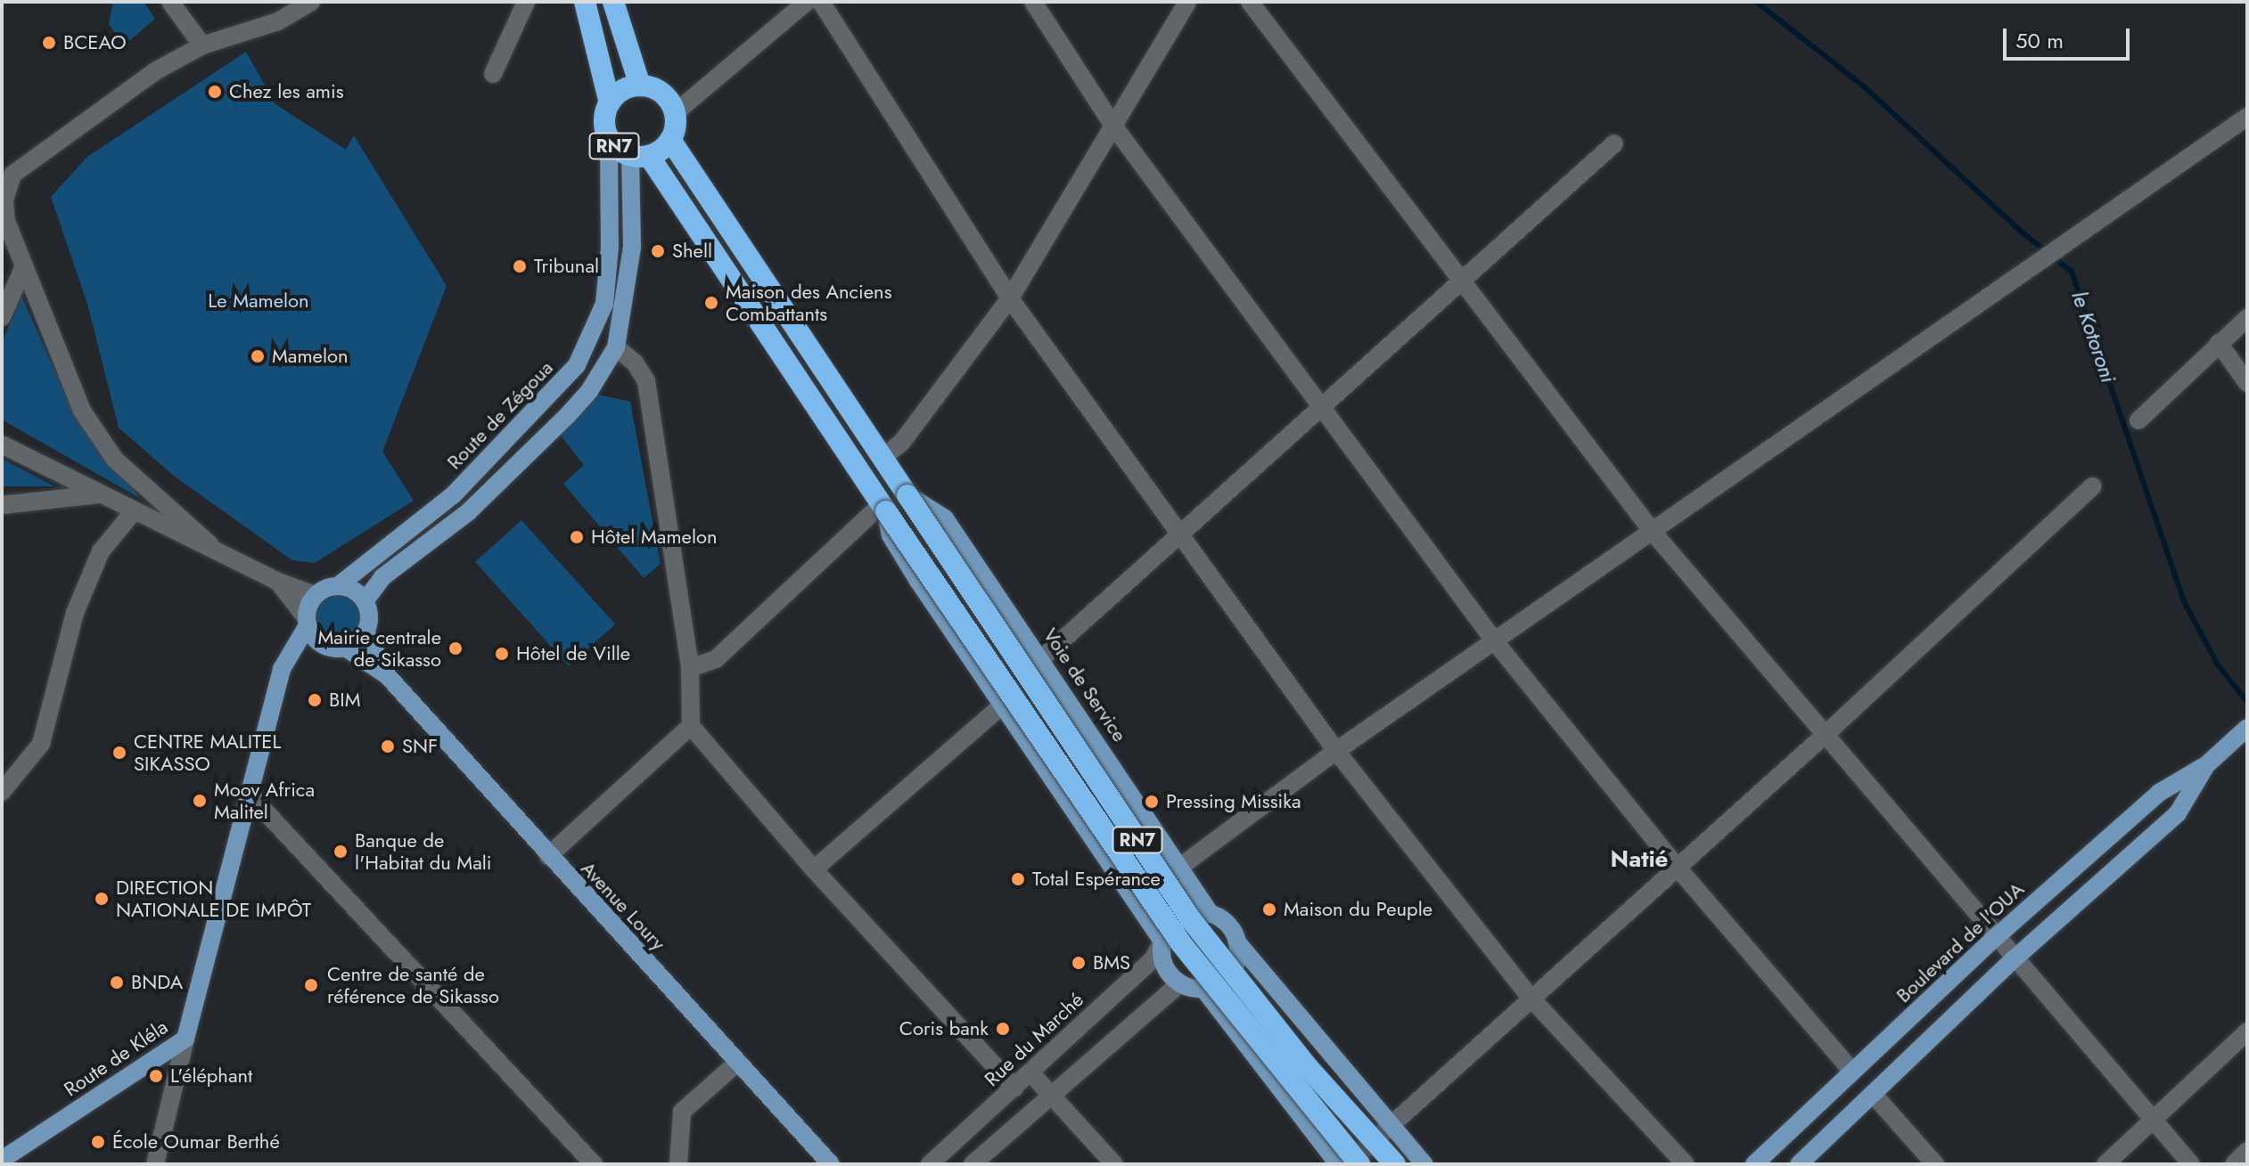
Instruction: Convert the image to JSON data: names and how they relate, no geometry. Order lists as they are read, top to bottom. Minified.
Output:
{"streets":{"highway":["RN7"],"main road":["Route de Zégoua","Voie de Service","Avenue Loury","Boulevard de l'OUA","Route de Kléla"],"street":["Rue du Marché"]},"crossings":[["RN7","Route de Zégoua"],["RN7","Voie de Service"],["Route de Zégoua","Route de Kléla"],["Voie de Service","Rue du Marché"]],"districts":["Natié"],"water":["le Kotoroni"],"parks":["Le Mamelon"],"places":["BCEAO","Chez les amis","Shell","Tribunal","Maison des Anciens Combattants","Mamelon","Hôtel Mamelon","Mairie centrale de Sikasso","Hôtel de Ville","BIM","SNF","CENTRE MALITEL SIKASSO","Moov Africa Malitel","Pressing Missika","Banque de l'Habitat du Mali","Total Espérance","DIRECTION NATIONALE DE IMPÔT","Maison du Peuple","BMS","BNDA","Centre de santé de référence de Sikasso","Coris bank","L'éléphant","École Oumar Berthé"],"scale_bar":"50 m"}
